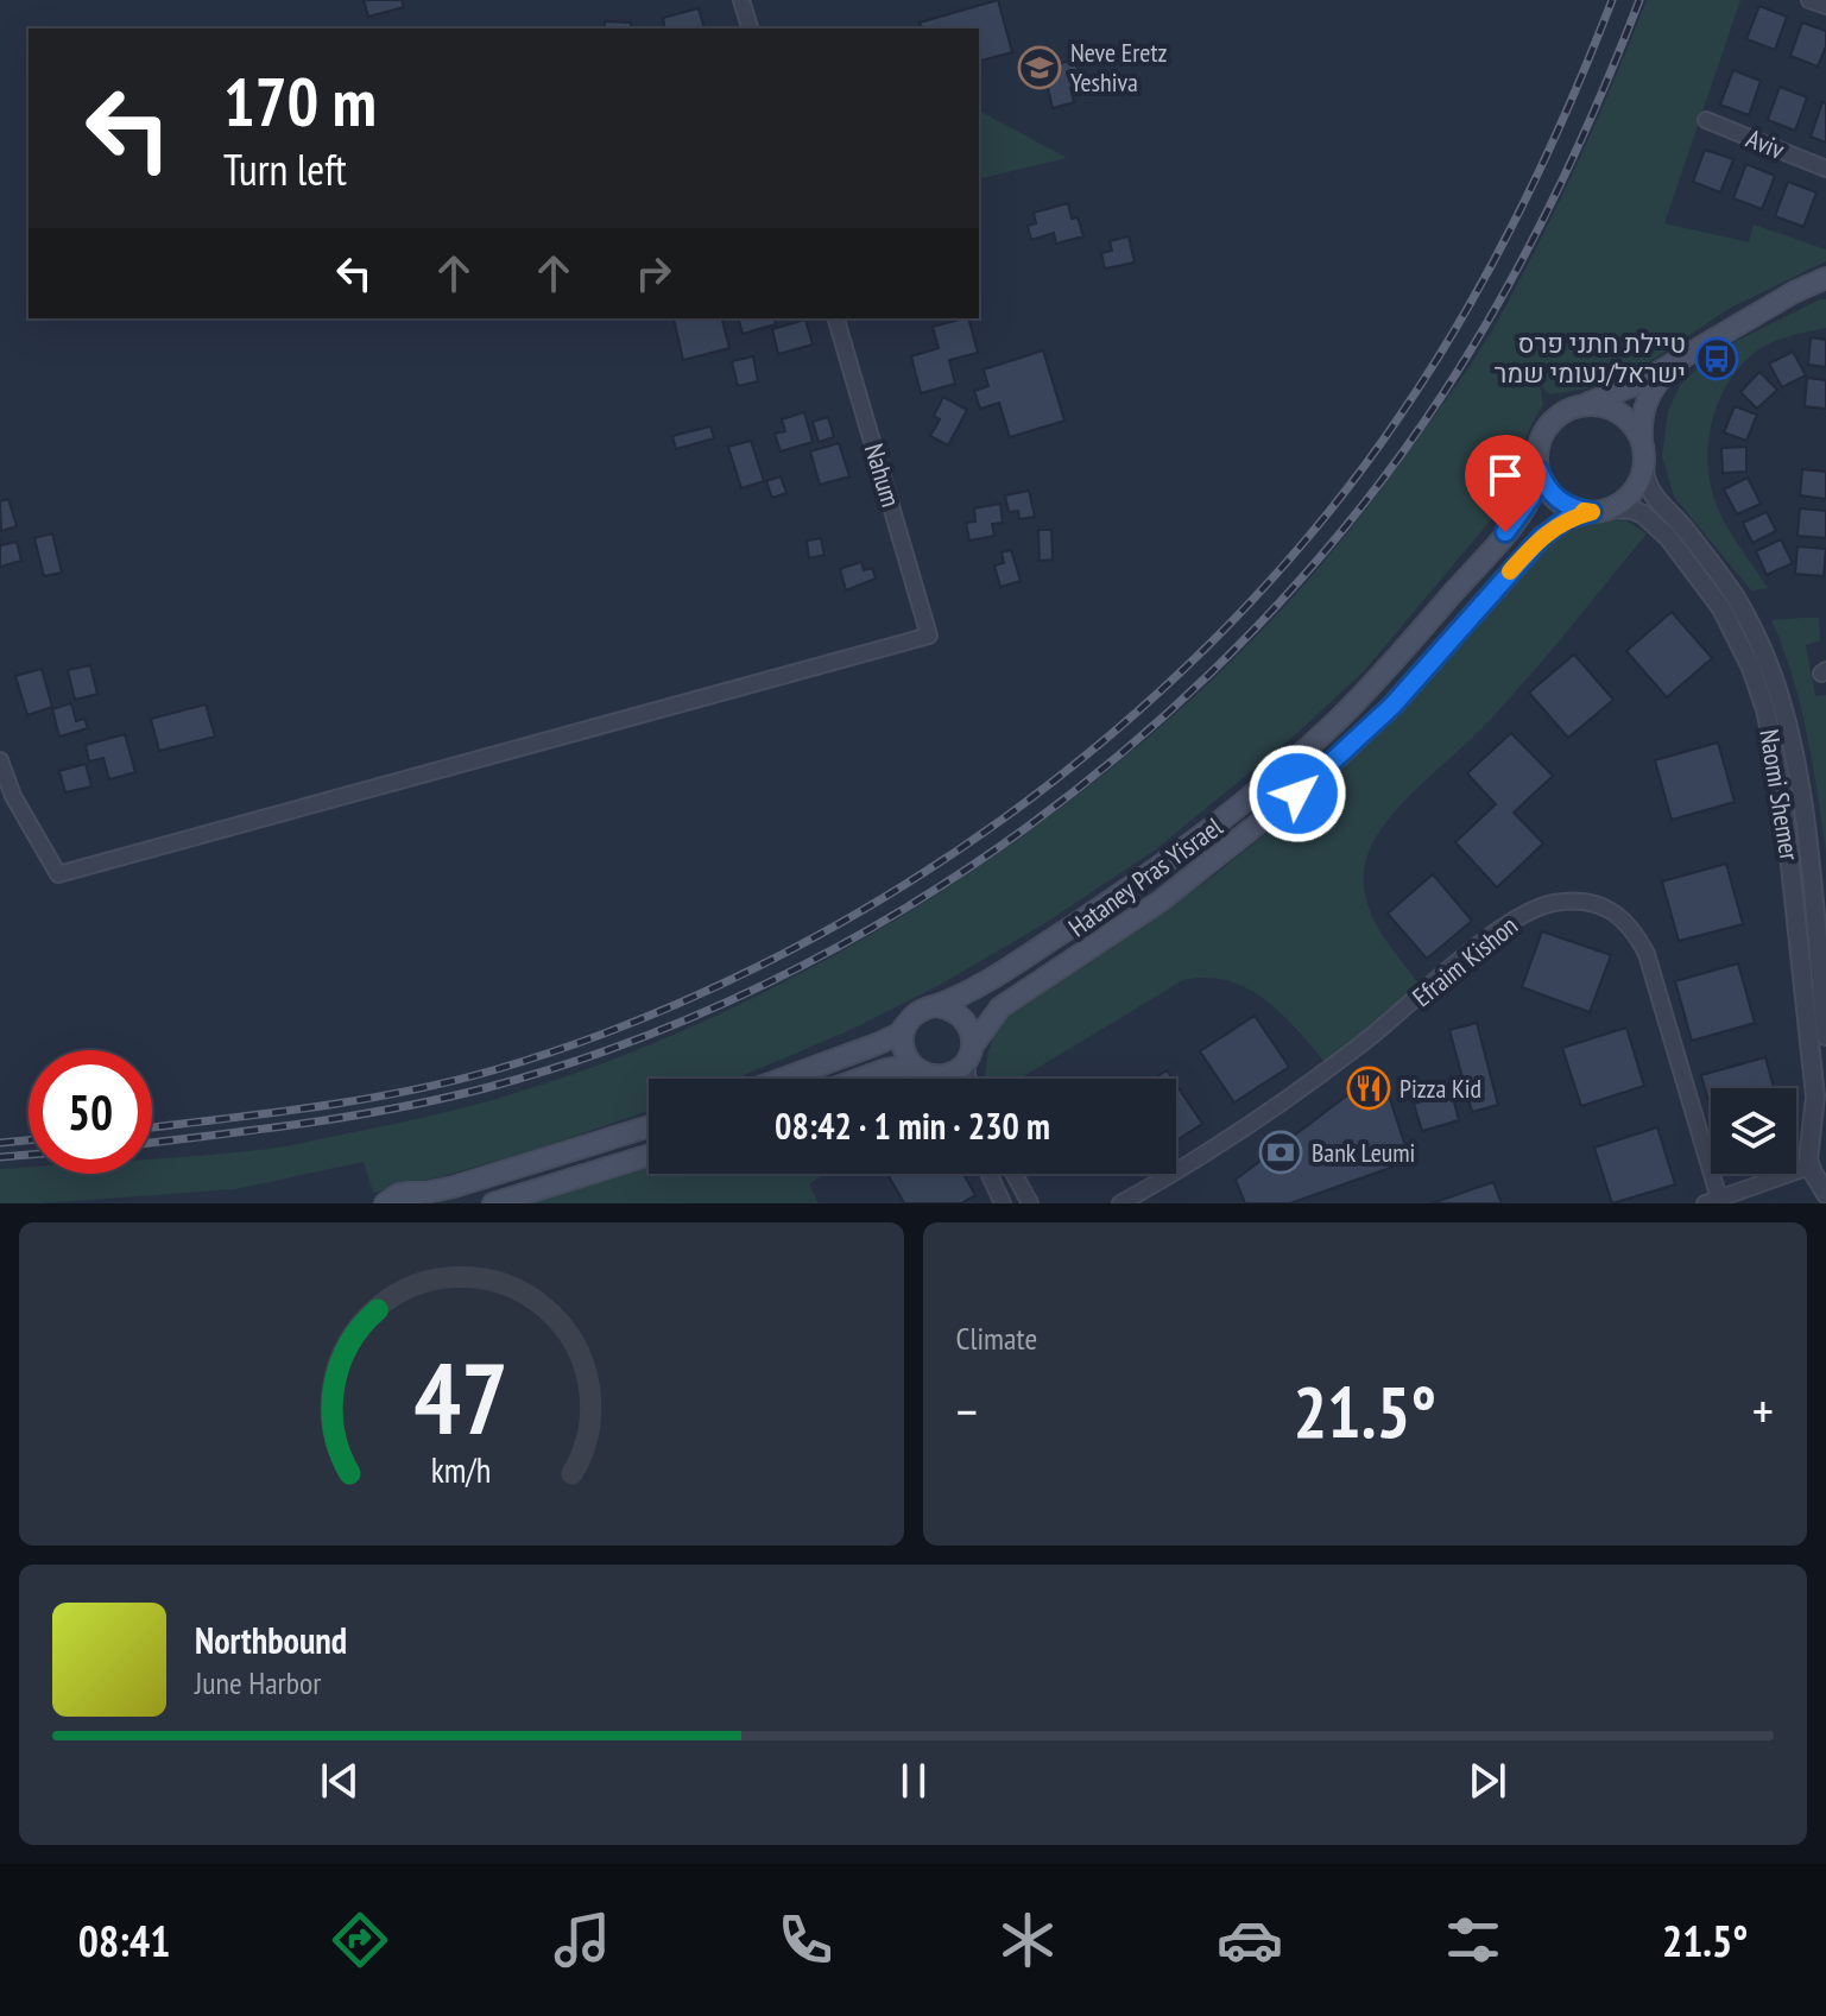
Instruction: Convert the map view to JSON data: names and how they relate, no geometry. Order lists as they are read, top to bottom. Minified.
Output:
{"streets":{"main road":["Hataney Pras Yisrael"],"street":["Aviv","Nahum","Naomi Shemer","Efraim Kishon"]},"crossings":[["Naomi Shemer","Hataney Pras Yisrael"]],"places":{"school or university":["Neve Eretz Yeshiva"],"bus stop":["טיילת חתני פרס ישראל/נעומי שמר"],"restaurant":["Pizza Kid"],"bank":["Bank Leumi"]},"page":{"turn":["170 m","Turn left"],"limit":"50","trip":"08:42 · 1 min · 230 m","tile":"Climate","heat":["−","21.5°","+"],"song":["Northbound","June Harbor"],"tabs":["08:41","21.5°"],"gauge":["47","km/h"]}}
